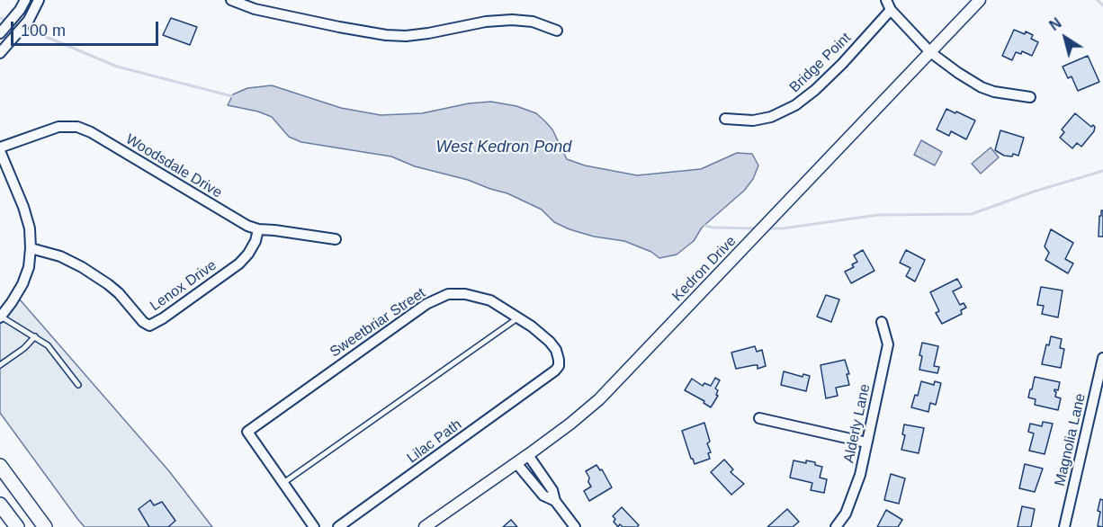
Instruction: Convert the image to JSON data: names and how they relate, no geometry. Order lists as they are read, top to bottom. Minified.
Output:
{"streets":{"street":["Bridge Point","Woodsdale Drive","Kedron Drive","Lenox Drive","Sweetbriar Street","Alderly Lane","Magnolia Lane","Lilac Path"]},"crossings":[["Woodsdale Drive","Lenox Drive"],["Sweetbriar Street","Lilac Path"]],"water":["West Kedron Pond"],"scale_bar":"100 m","north":"top left"}
